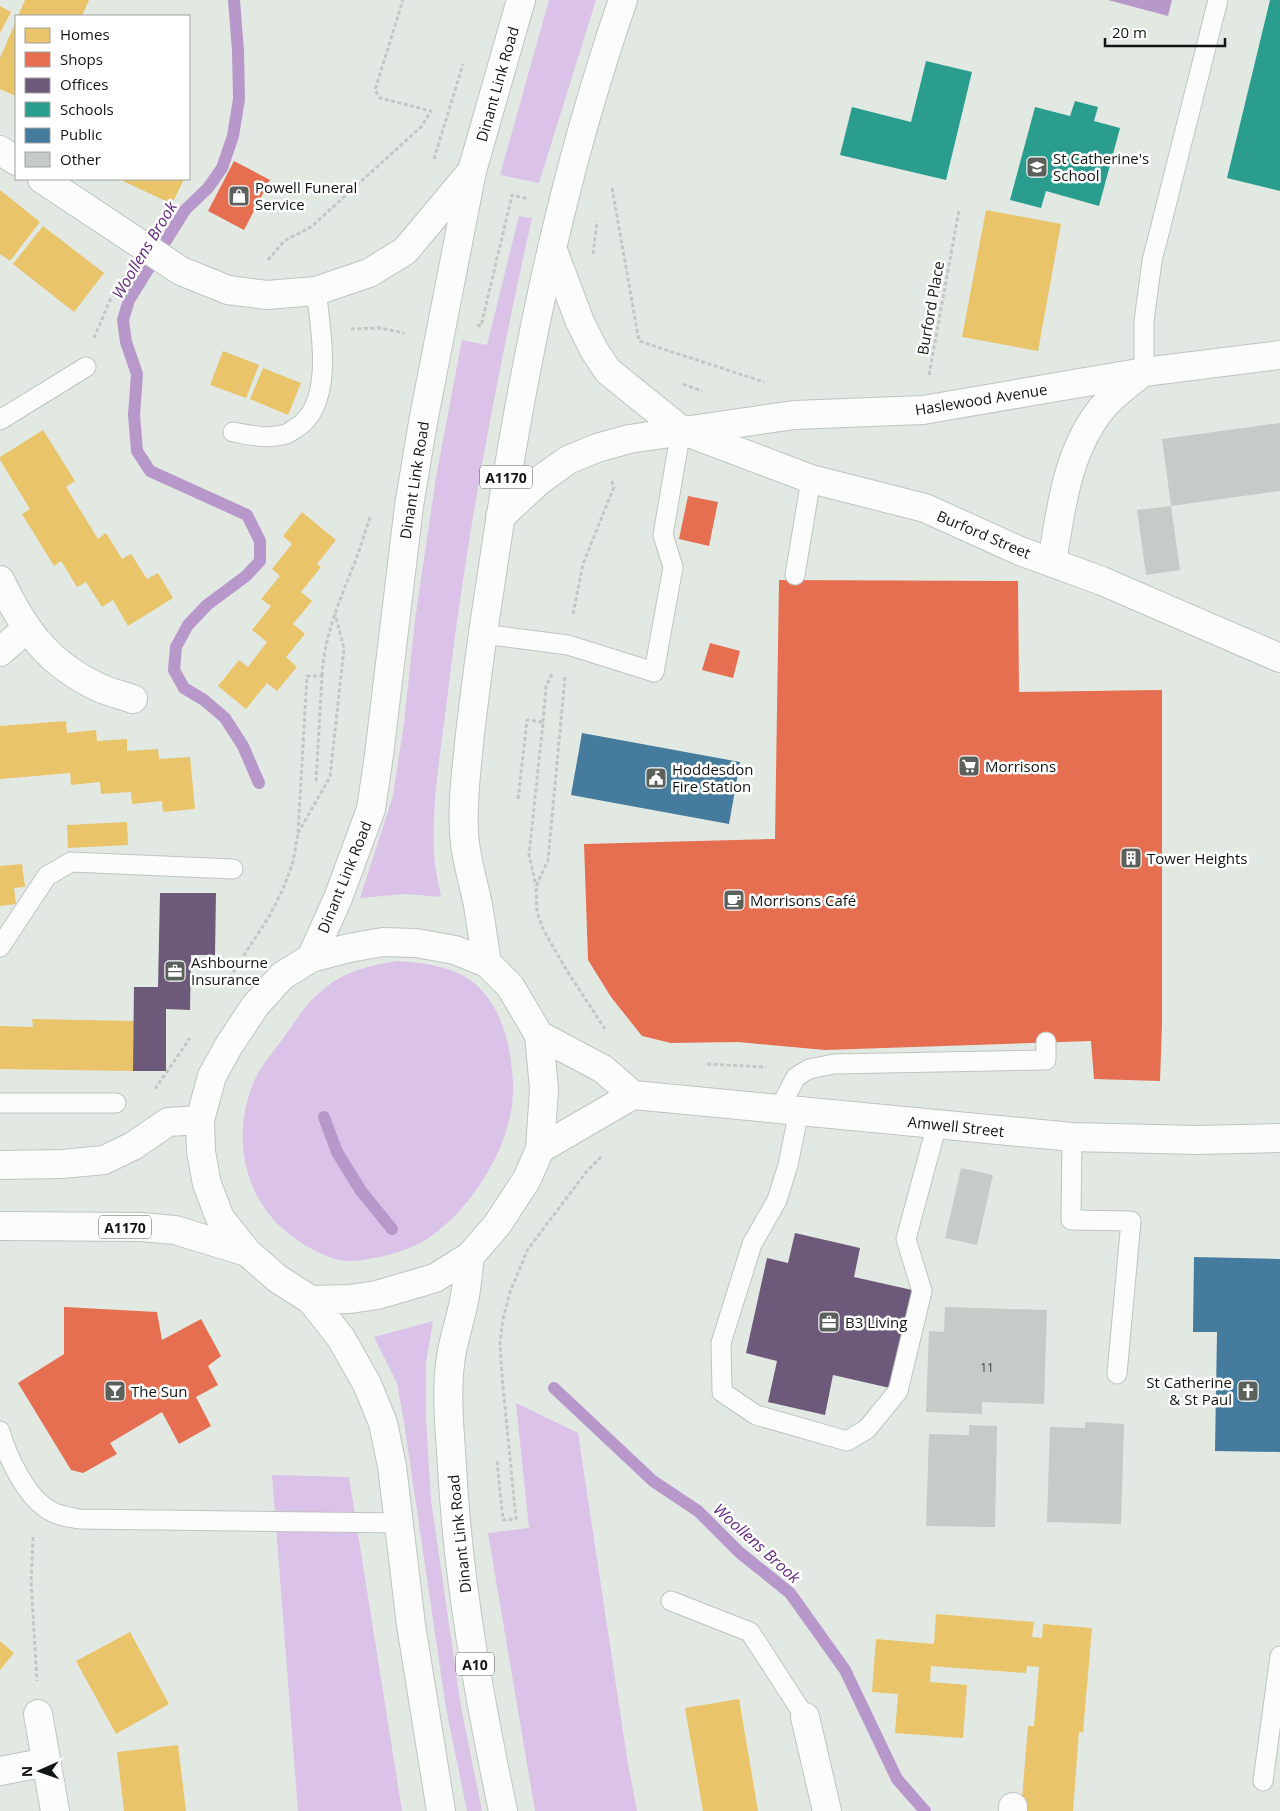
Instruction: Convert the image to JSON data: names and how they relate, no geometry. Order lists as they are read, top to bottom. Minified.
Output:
{"streets":{"main road":["Dinant Link Road","Haslewood Avenue","A1170","Burford Street","Amwell Street","A10"],"path":["Burford Place"]},"crossings":[["Burford Place","Haslewood Avenue"],["Haslewood Avenue","Burford Street"],["A1170","Burford Street"]],"water":["Woollens Brook"],"places":{"school or university":["St Catherine's School"],"shop":["Powell Funeral Service"],"supermarket":["Morrisons"],"public building":["Hoddesdon Fire Station"],"building":["Tower Heights"],"cafe":["Morrisons Café"],"office":["Ashbourne Insurance","B3 Living"],"bar":["The Sun"],"church":["St Catherine & St Paul"]},"house_numbers":["11"],"legend":["Homes","Shops","Offices","Schools","Public","Other"],"scale_bar":"20 m","north":"left"}
